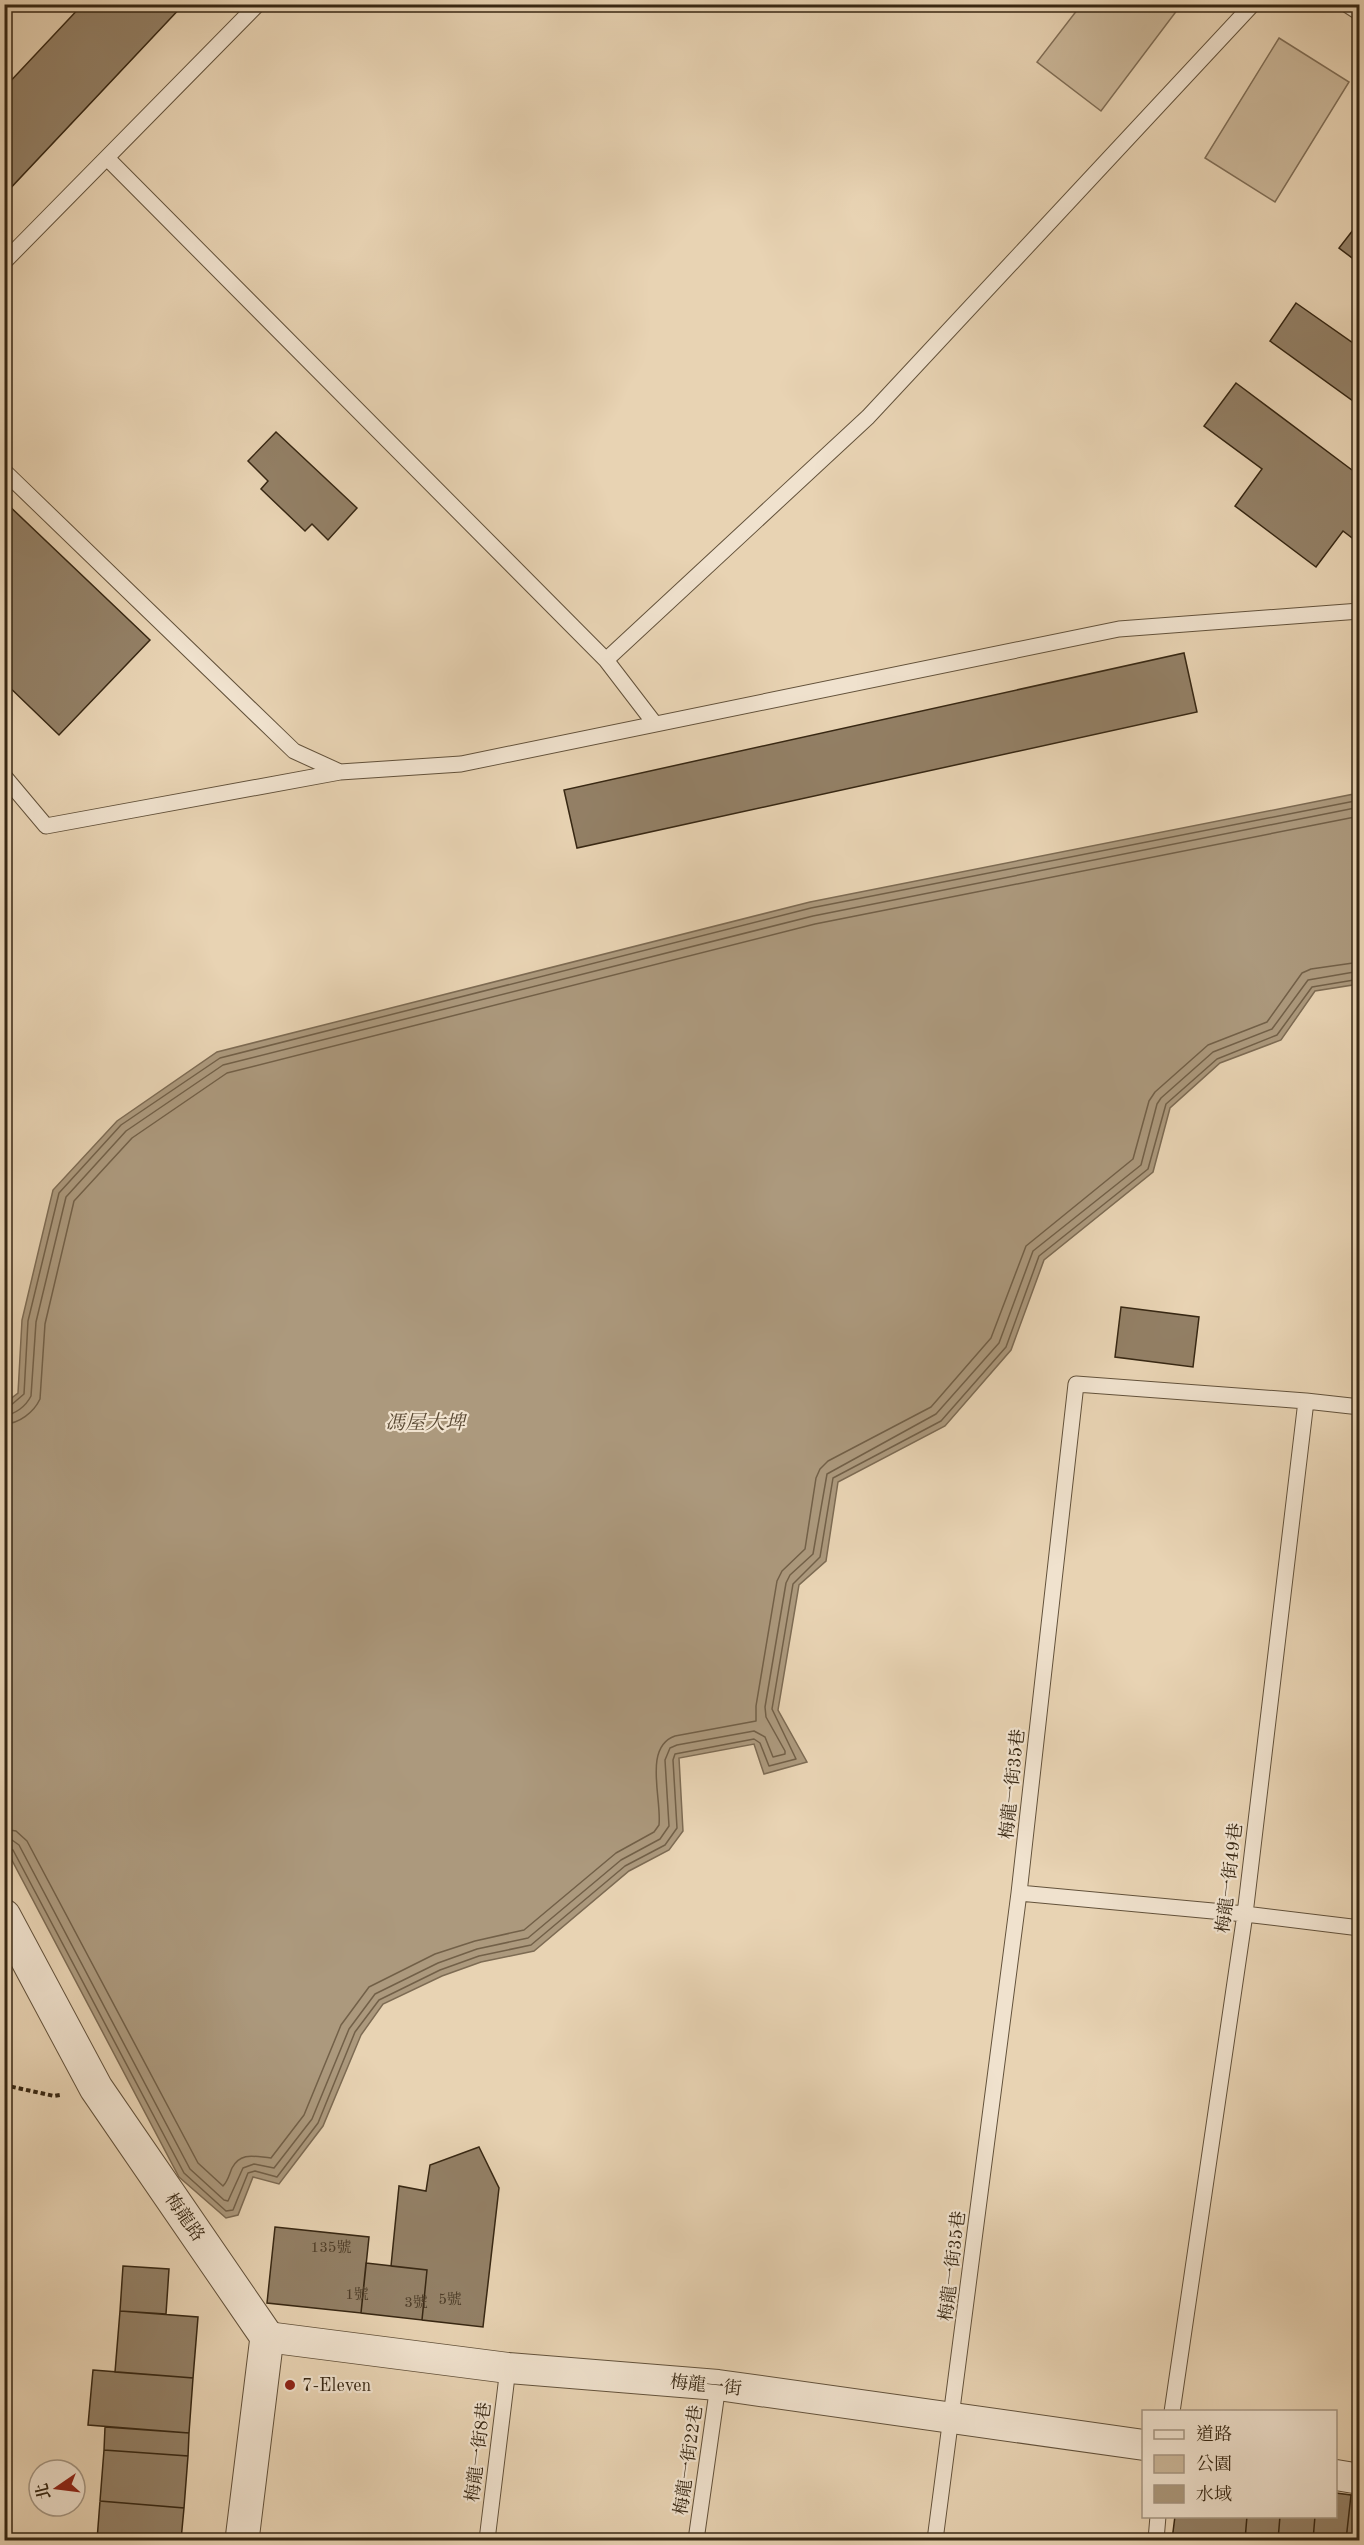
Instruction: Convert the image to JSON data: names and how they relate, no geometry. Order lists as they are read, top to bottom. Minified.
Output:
{"streets":{"street":["梅龍路","梅龍一街"],"lane":["梅龍一街35巷","梅龍一街49巷","梅龍一街8巷","梅龍一街22巷"]},"crossings":[["梅龍一街35巷","梅龍一街49巷"],["梅龍一街35巷","梅龍一街"],["梅龍路","梅龍一街"],["梅龍一街","梅龍一街8巷"],["梅龍一街","梅龍一街22巷"]],"water":["馮屋大埤"],"places":["7-Eleven"],"house_numbers":["135號","1號","5號","3號"],"legend":["道路","公園","水域"],"north":"left"}
